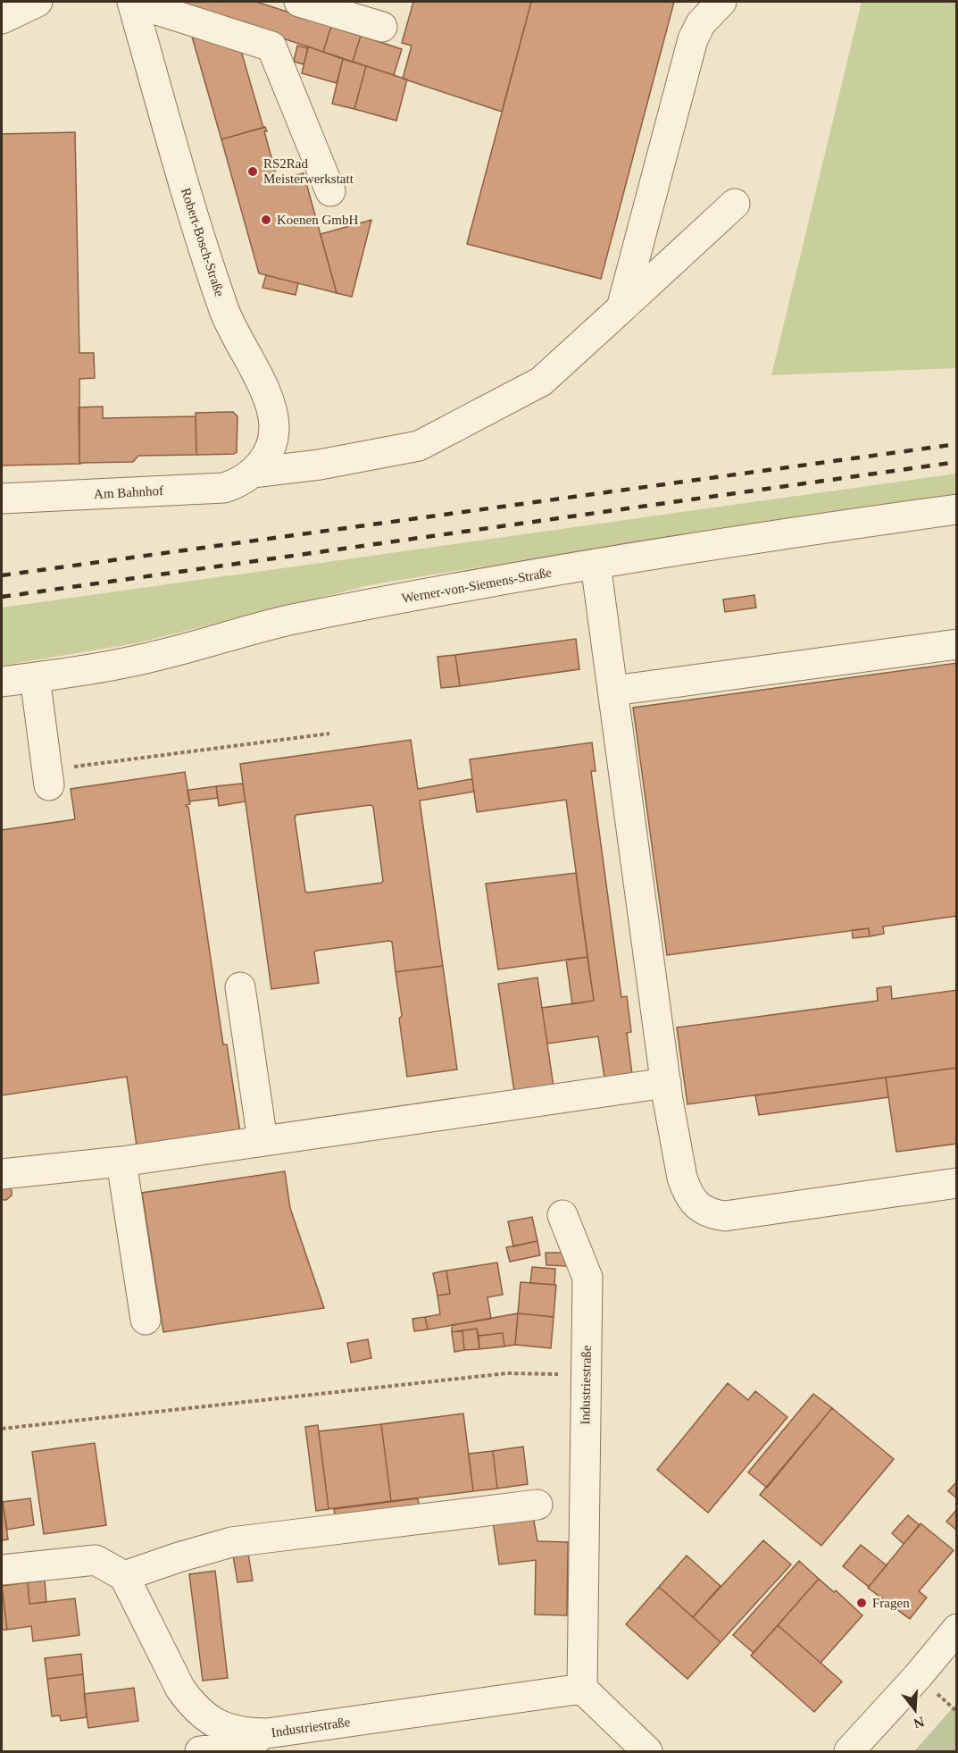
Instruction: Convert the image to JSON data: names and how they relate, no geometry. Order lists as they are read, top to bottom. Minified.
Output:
{"streets":{"street":["Robert-Bosch-Straße","Am Bahnhof","Werner-von-Siemens-Straße","Industriestraße"]},"crossings":[["Robert-Bosch-Straße","Am Bahnhof"]],"places":["RS2Rad Meisterwerkstatt","Koenen GmbH","Fragen"],"north":"bottom"}
